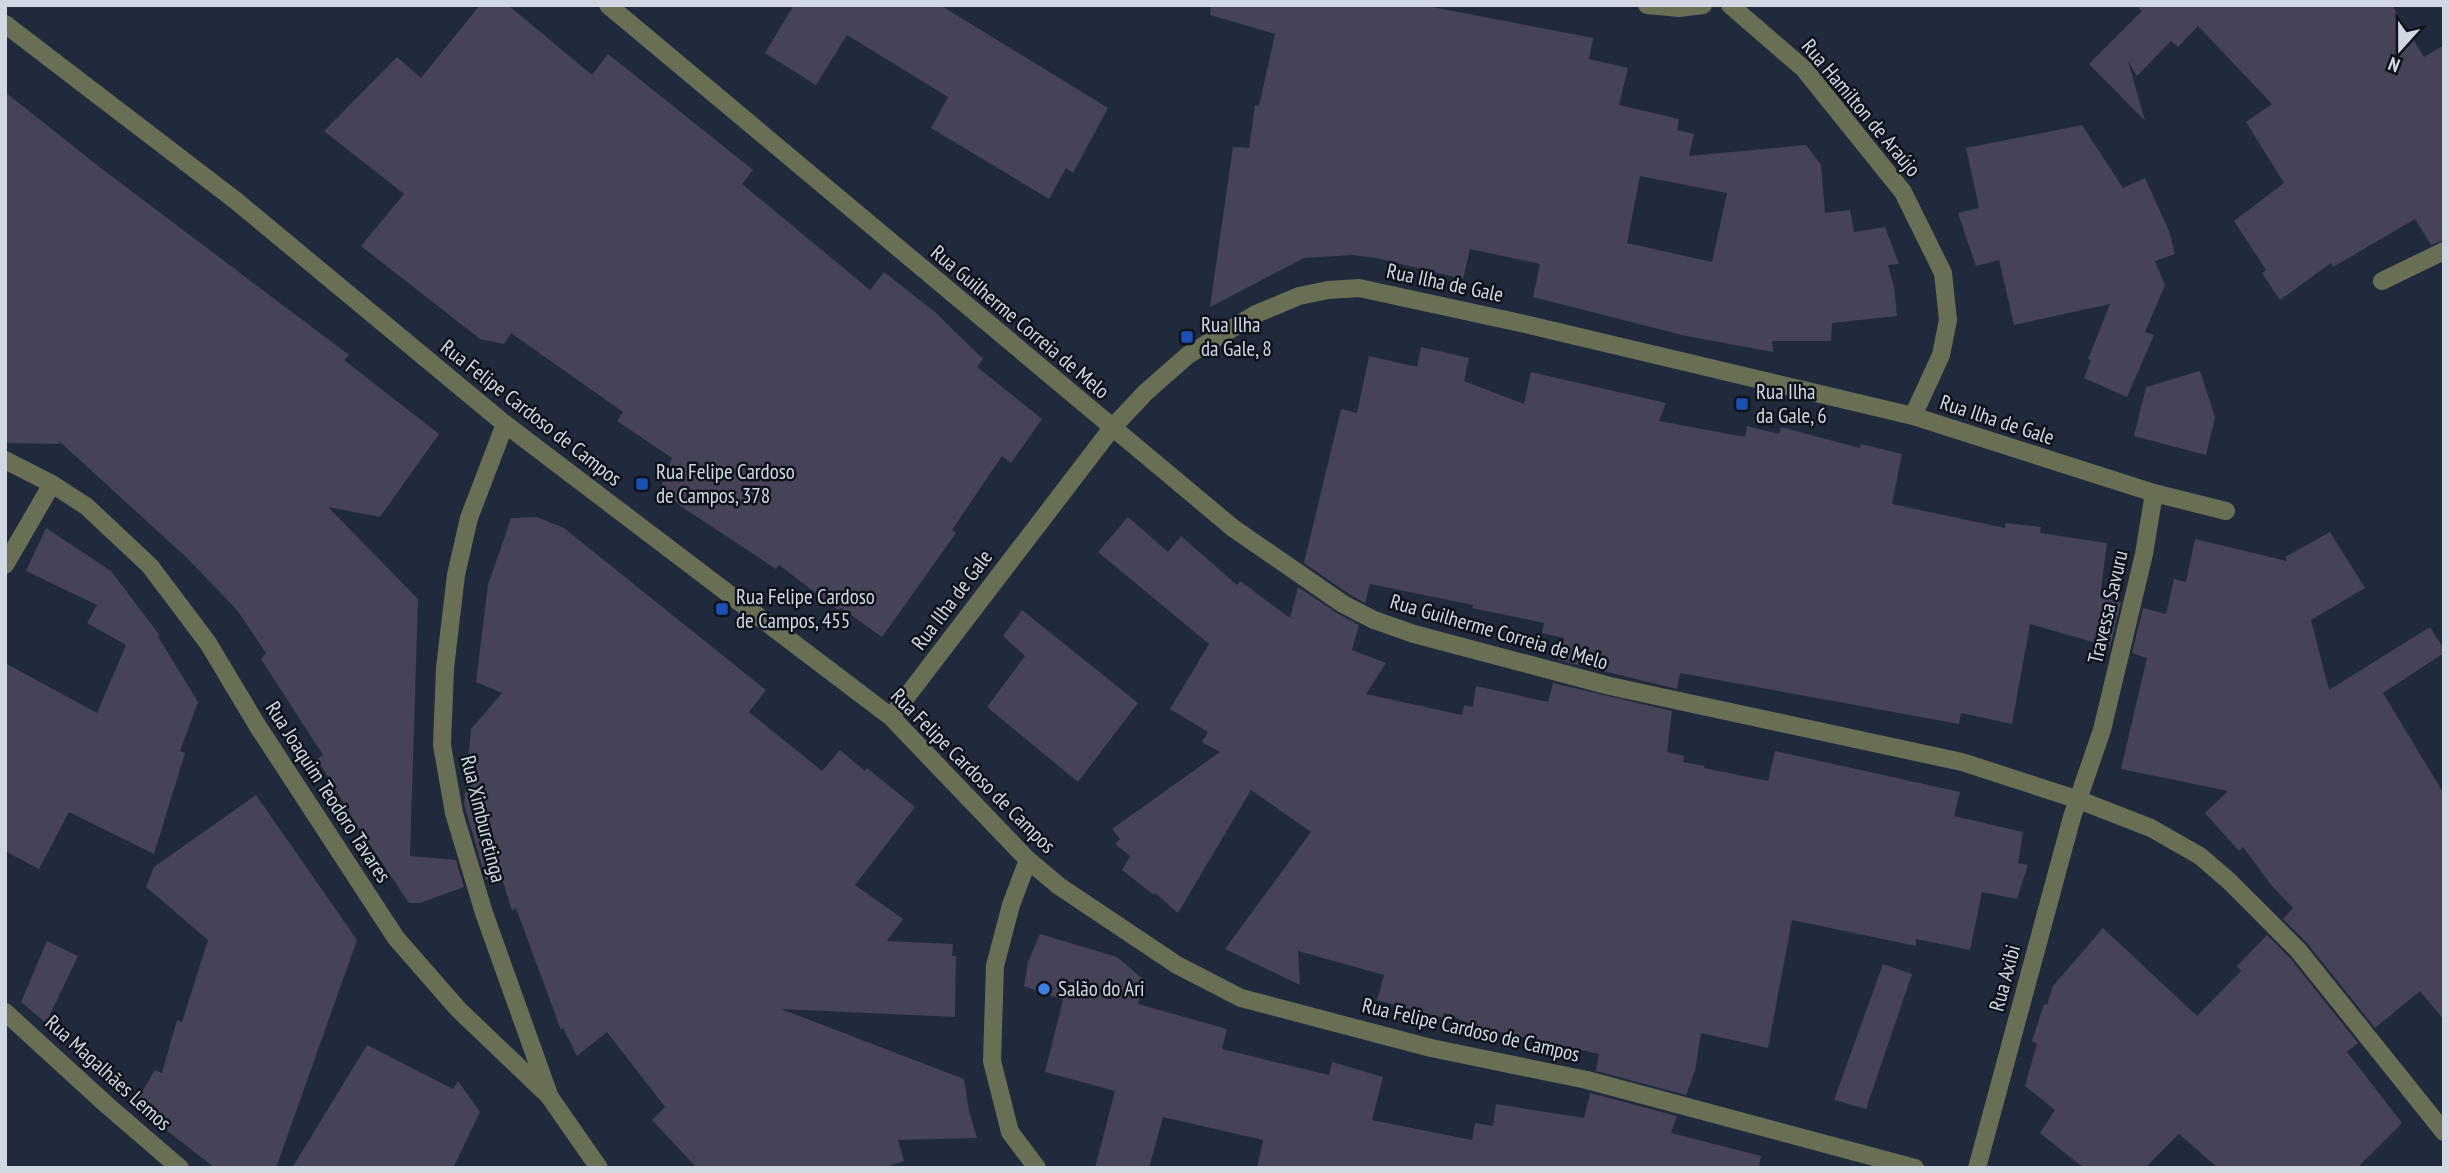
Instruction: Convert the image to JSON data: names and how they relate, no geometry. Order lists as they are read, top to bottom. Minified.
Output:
{"streets":{"street":["Rua Hamilton de Araújo","Rua Ilha de Gale","Rua Guilherme Correia de Melo","Rua Felipe Cardoso de Campos","Travessa Savuru","Rua Joaquim Teodoro Tavares","Rua Ximburetinga","Rua Axibi","Rua Magalhães Lemos"]},"crossings":[["Rua Hamilton de Araújo","Rua Ilha de Gale"],["Rua Ilha de Gale","Rua Guilherme Correia de Melo"],["Rua Ilha de Gale","Rua Felipe Cardoso de Campos"],["Rua Ilha de Gale","Travessa Savuru"],["Rua Guilherme Correia de Melo","Travessa Savuru"],["Rua Guilherme Correia de Melo","Rua Axibi"],["Rua Felipe Cardoso de Campos","Rua Ximburetinga"],["Travessa Savuru","Rua Axibi"],["Rua Joaquim Teodoro Tavares","Rua Ximburetinga"]],"places":{"transit":["Rua Ilha da Gale, 8","Rua Ilha da Gale, 6","Rua Felipe Cardoso de Campos, 378","Rua Felipe Cardoso de Campos, 455"],"other":["Salão do Ari"]},"north":"bottom"}
